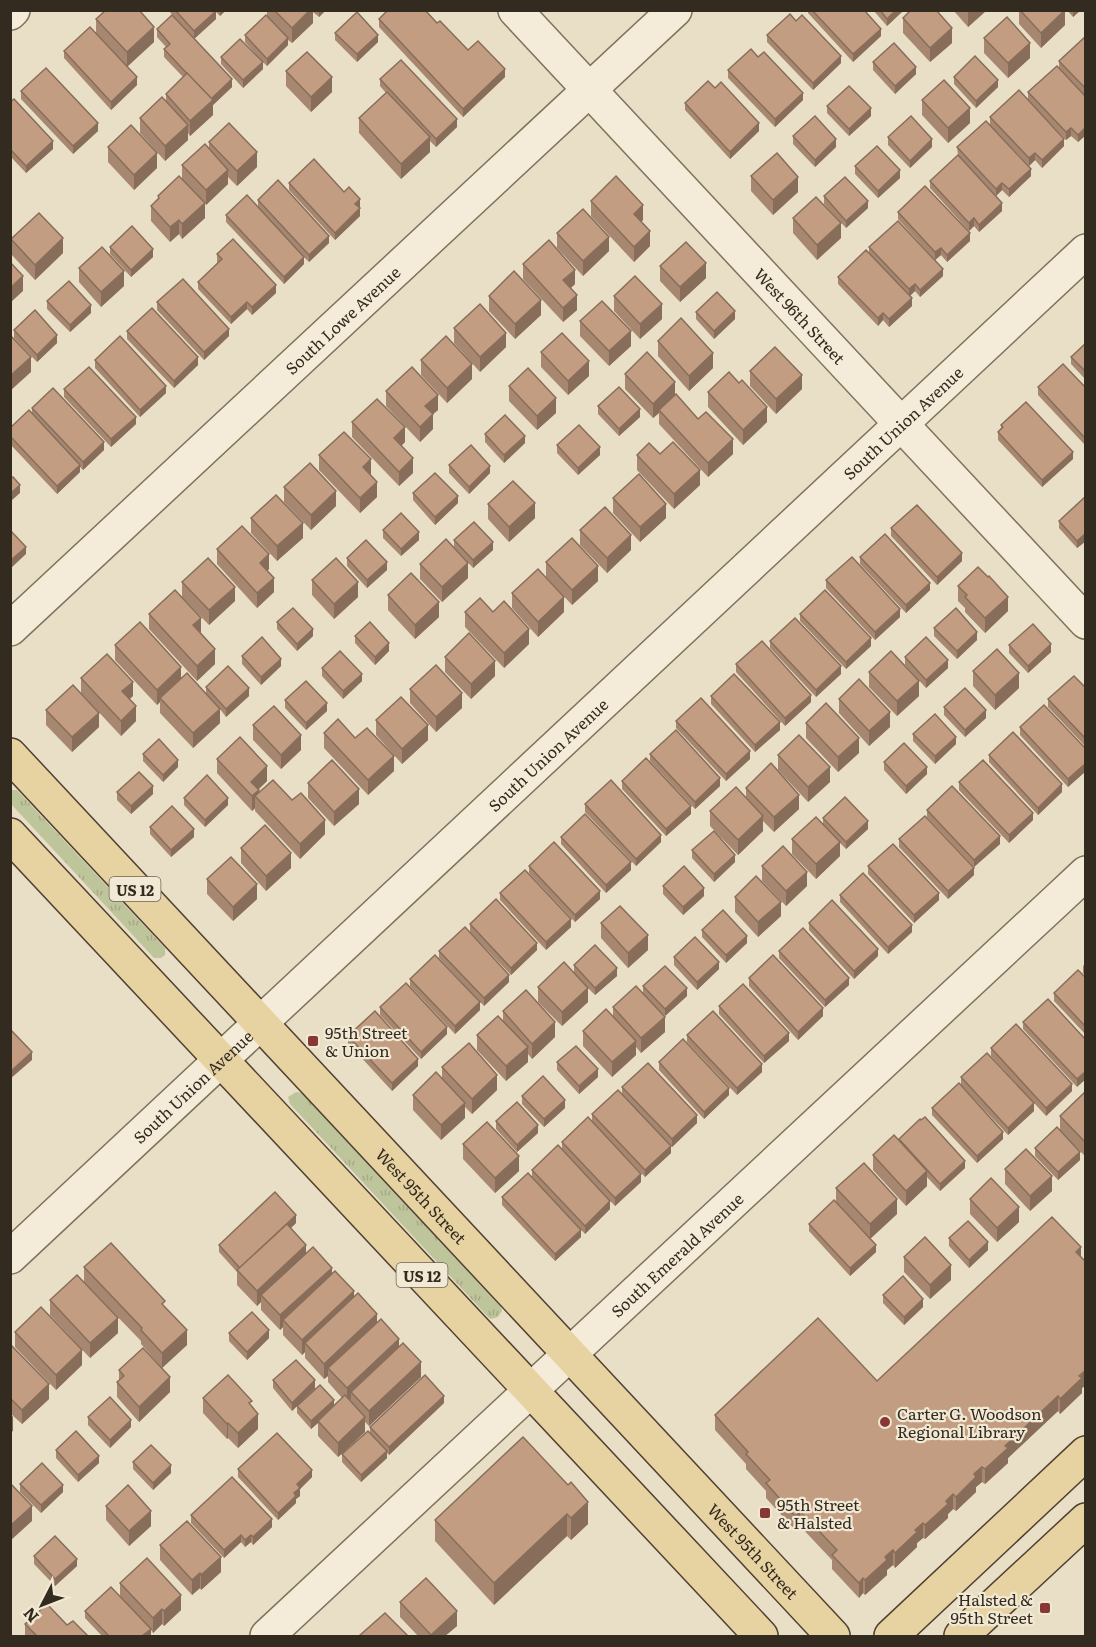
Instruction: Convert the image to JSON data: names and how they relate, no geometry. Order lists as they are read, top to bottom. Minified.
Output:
{"streets":{"main road":["US 12","West 95th Street"],"street":["West 96th Street","South Lowe Avenue","South Union Avenue","South Emerald Avenue"]},"crossings":[["West 96th Street","South Lowe Avenue"],["West 96th Street","South Union Avenue"],["South Union Avenue","US 12"],["South Union Avenue","West 95th Street"],["US 12","South Emerald Avenue"],["West 95th Street","South Emerald Avenue"]],"places":{"transit":["95th Street & Union","95th Street & Halsted","Halsted & 95th Street"],"other":["Carter G. Woodson Regional Library"]},"north":"bottom left"}
